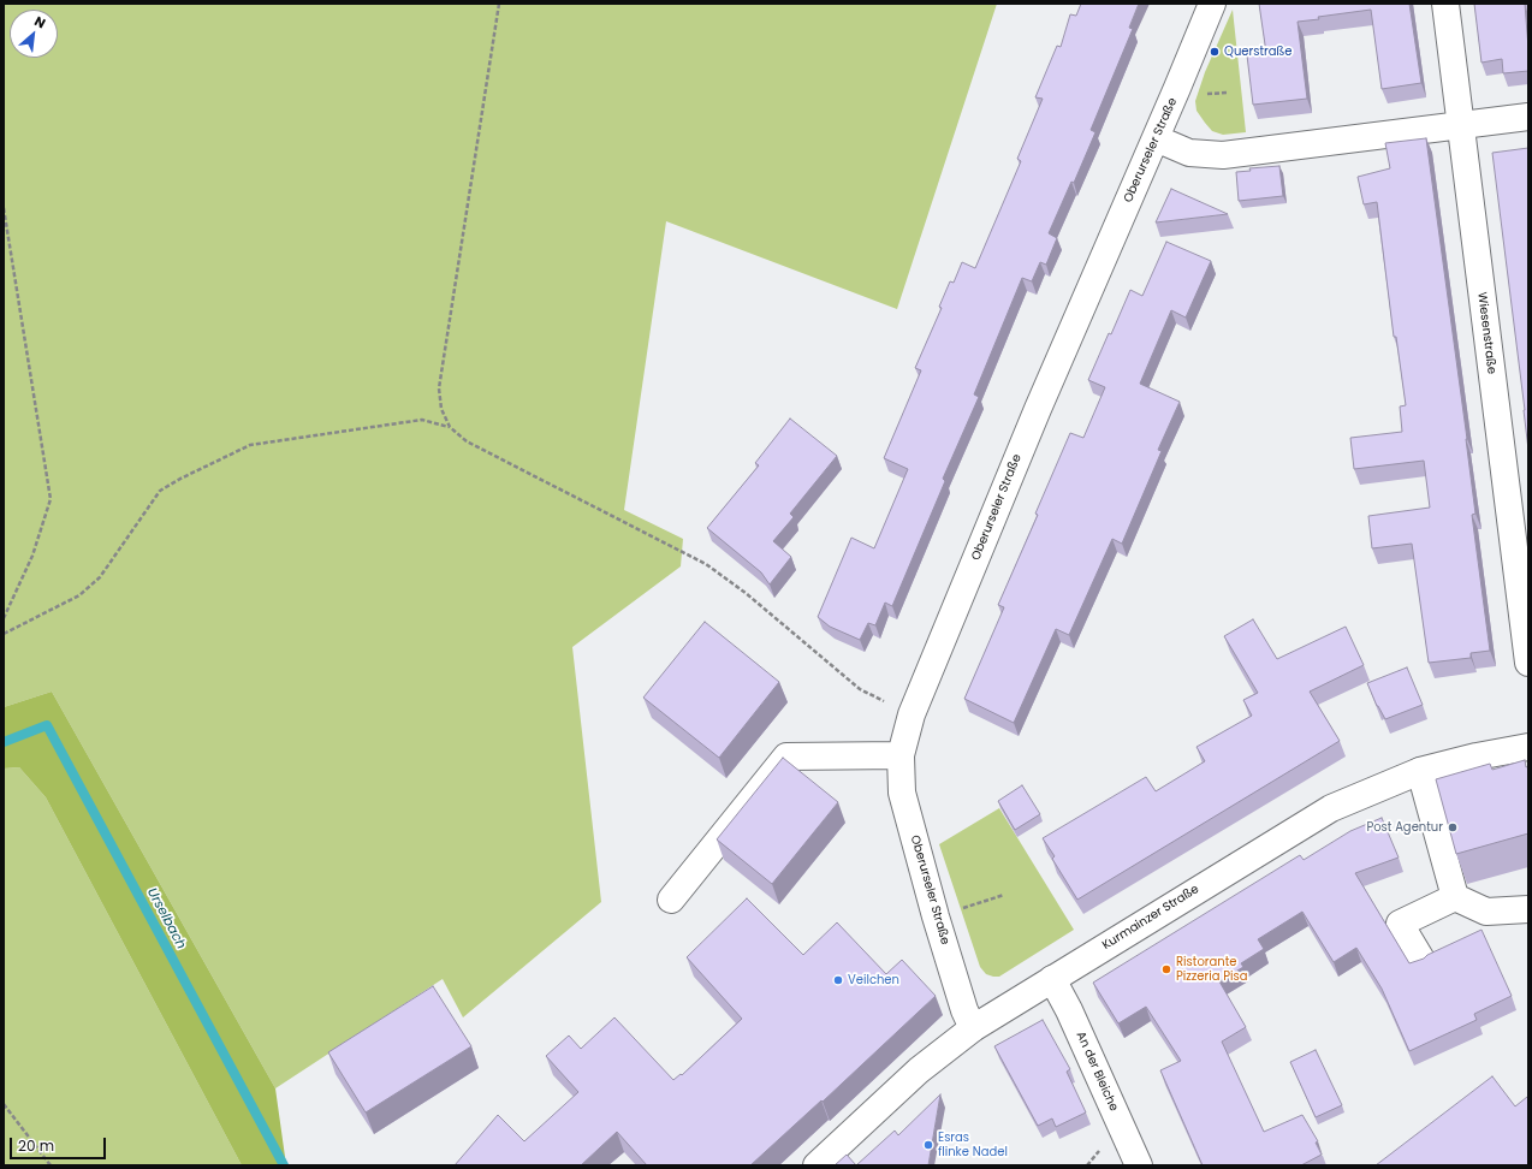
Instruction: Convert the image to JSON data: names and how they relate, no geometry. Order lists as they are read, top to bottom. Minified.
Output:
{"streets":{"street":["Oberurseler Straße","Wiesenstraße","Kurmainzer Straße","An der Bleiche"]},"crossings":[["Oberurseler Straße","Kurmainzer Straße"],["Kurmainzer Straße","An der Bleiche"]],"water":["Urselbach"],"places":["Querstraße","Post Agentur","Ristorante Pizzeria Pisa","Veilchen","Esras flinke Nadel"],"scale_bar":"20 m","north":"top right"}
